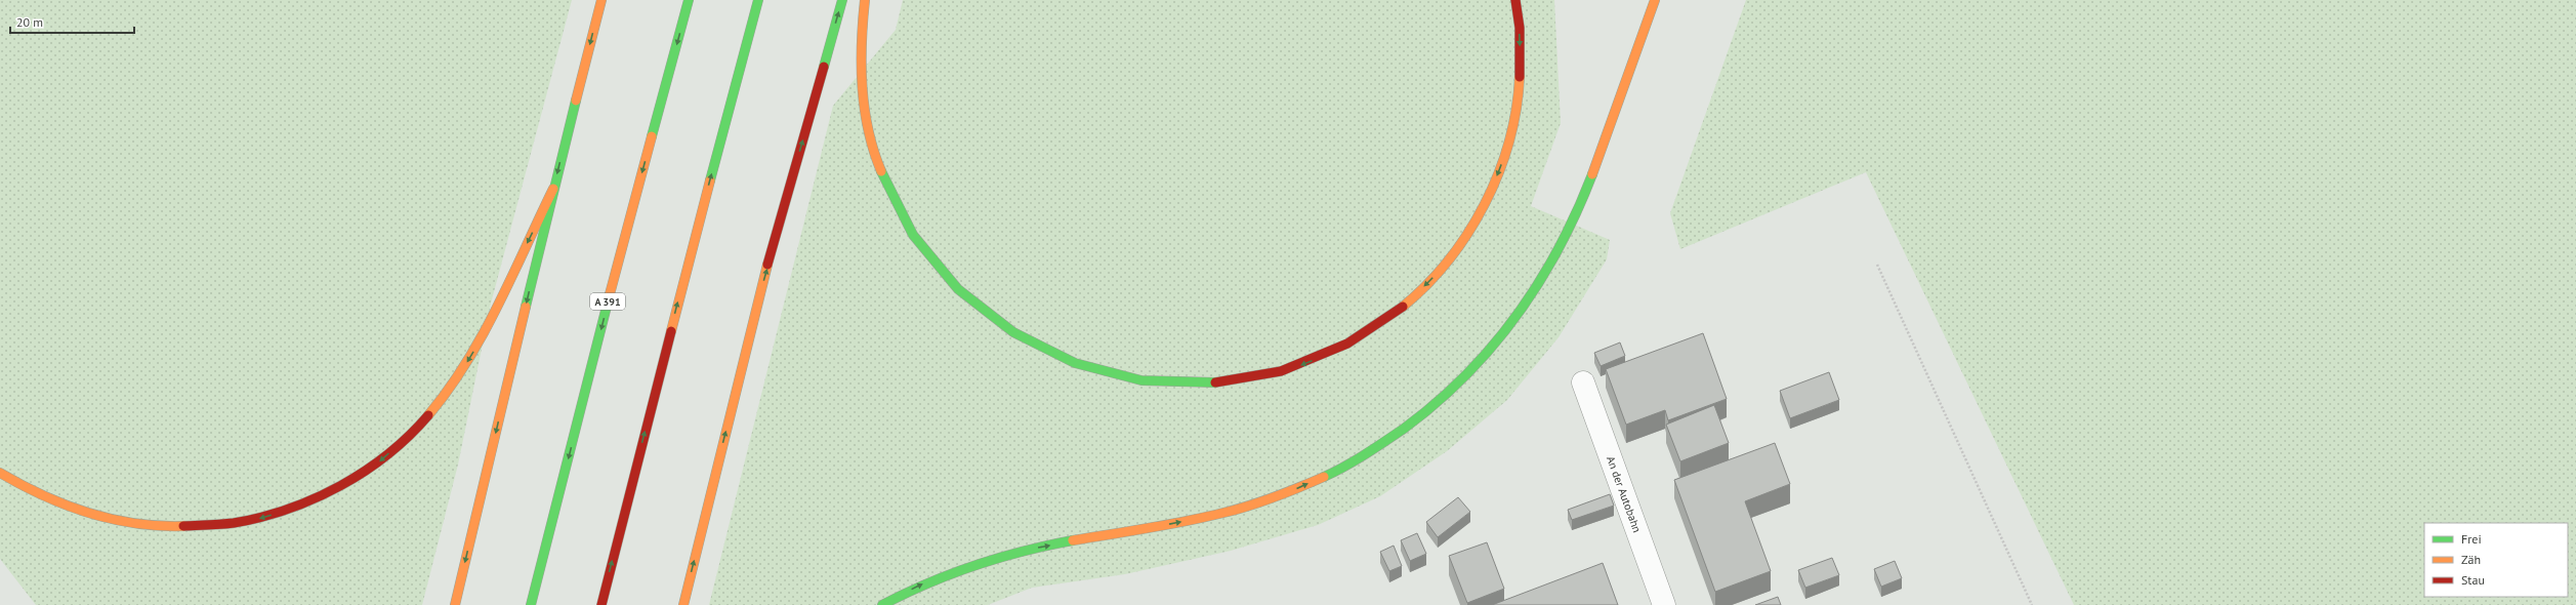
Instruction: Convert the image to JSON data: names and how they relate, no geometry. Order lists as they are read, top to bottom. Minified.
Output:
{"streets":{"highway":["A 391"],"street":["An der Autobahn"]},"legend":["Frei","Zäh","Stau"],"scale_bar":"20 m"}
